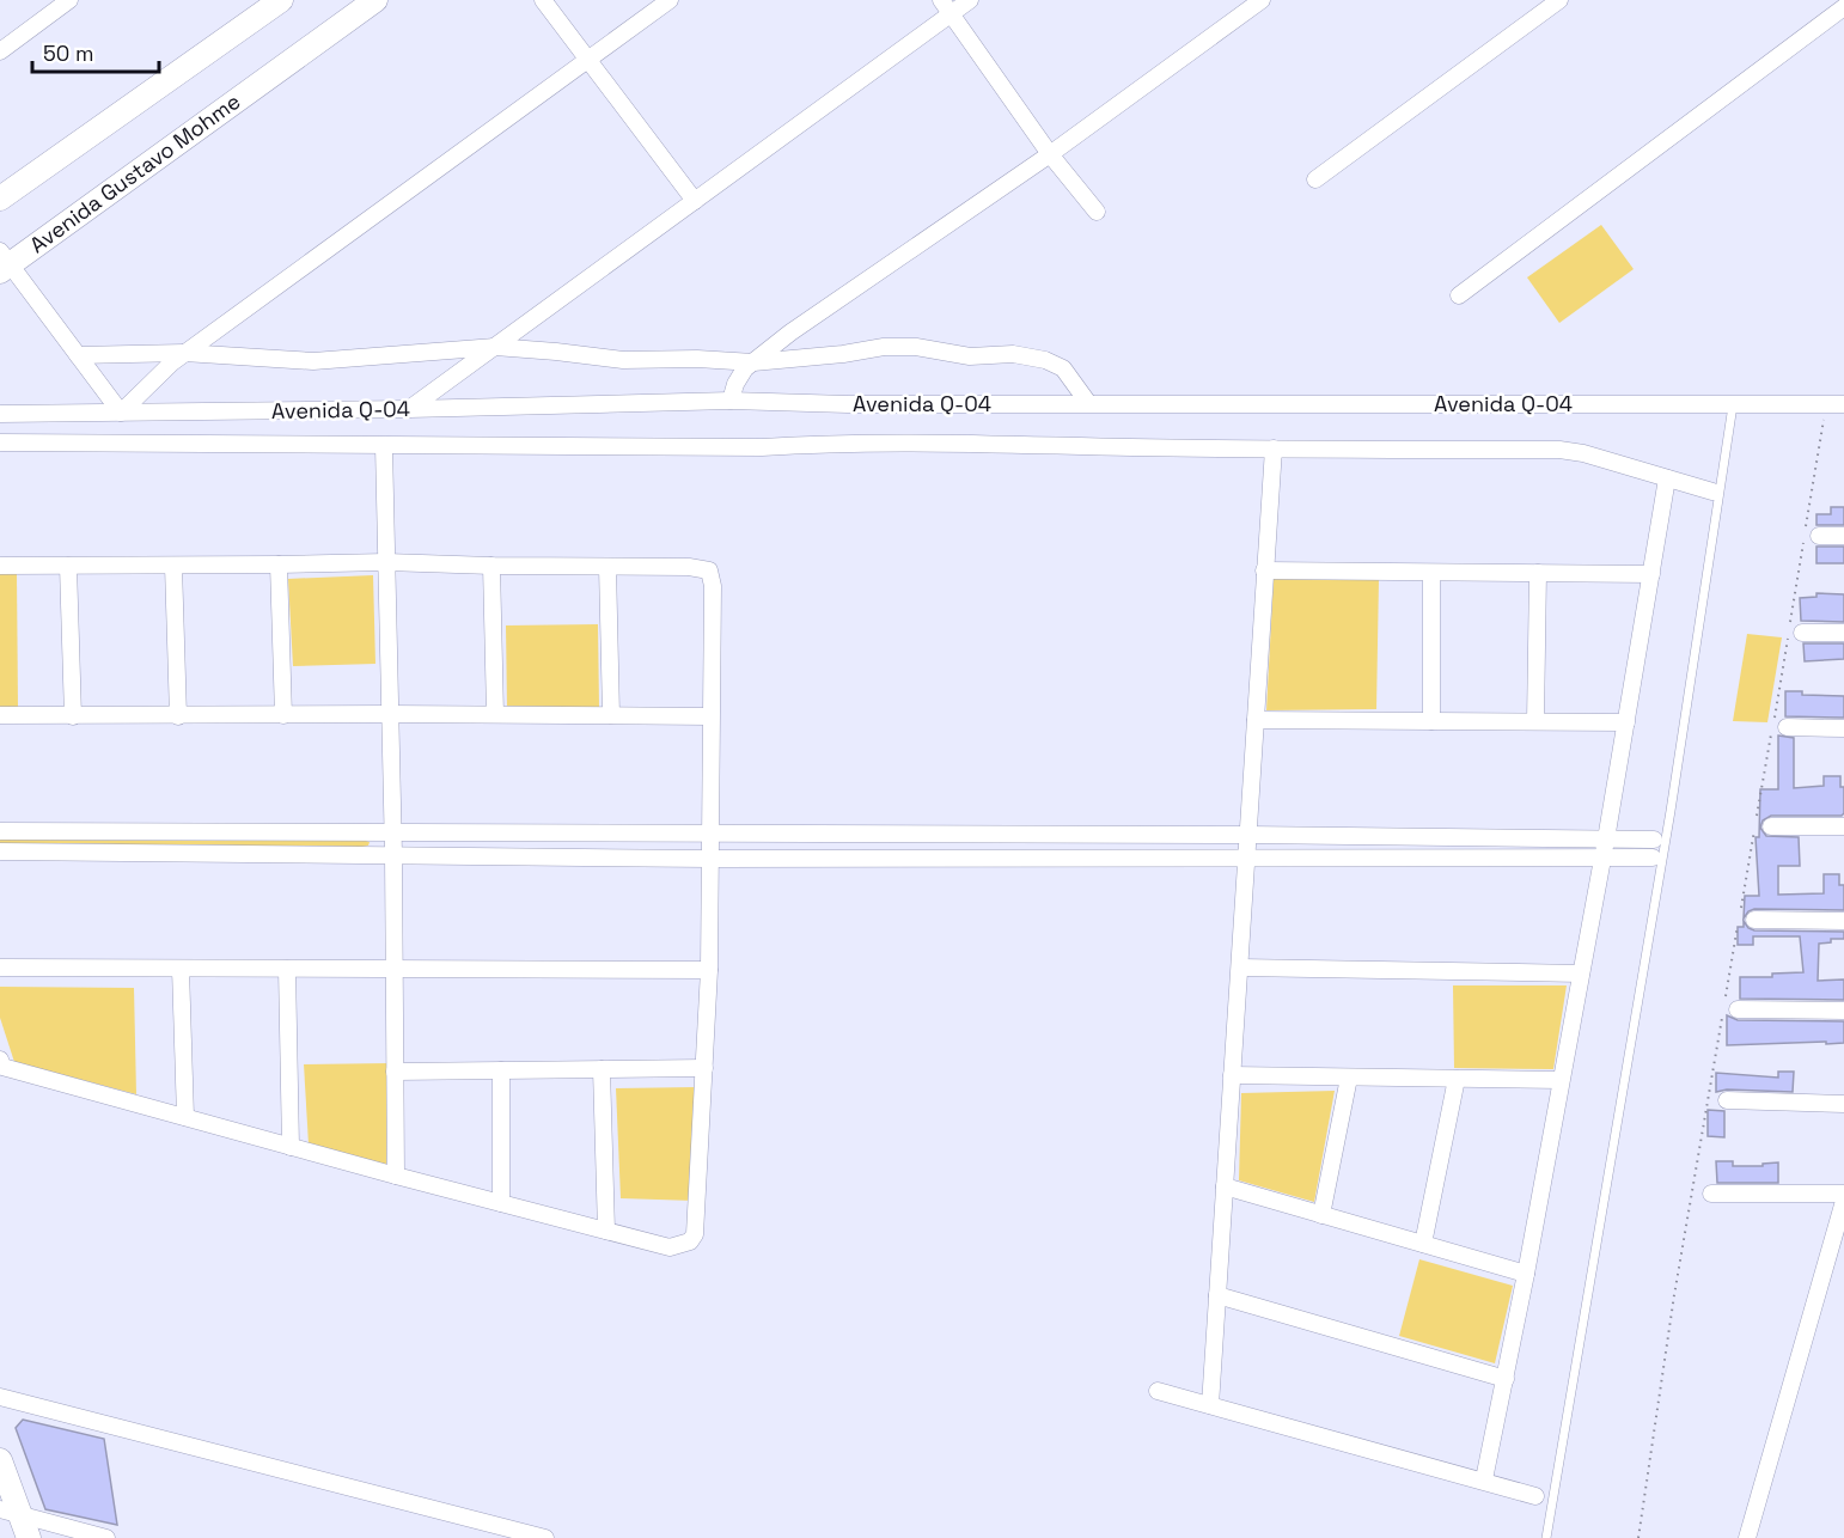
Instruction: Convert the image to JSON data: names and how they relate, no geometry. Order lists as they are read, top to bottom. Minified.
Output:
{"streets":{"street":["Avenida Gustavo Mohme","Avenida Q-04"]},"scale_bar":"50 m"}
